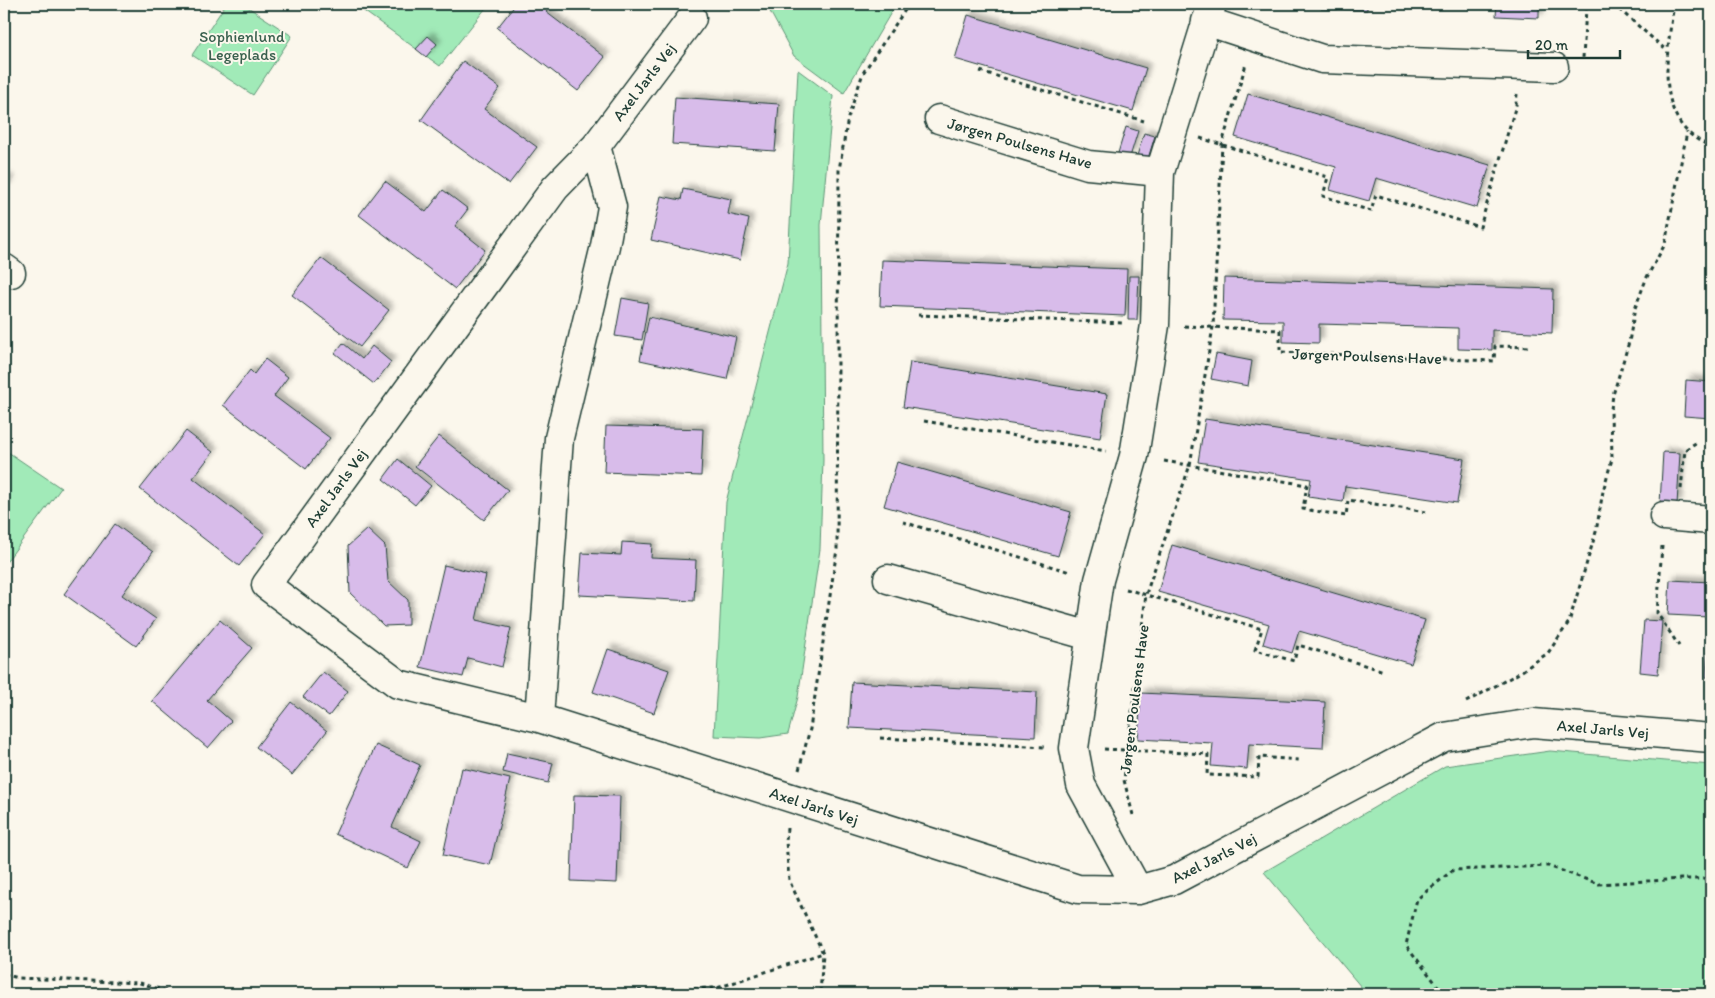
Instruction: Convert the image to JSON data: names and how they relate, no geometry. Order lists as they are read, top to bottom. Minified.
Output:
{"streets":{"street":["Axel Jarls Vej","Jørgen Poulsens Have"]},"parks":["Sophienlund Legeplads"],"scale_bar":"20 m"}
